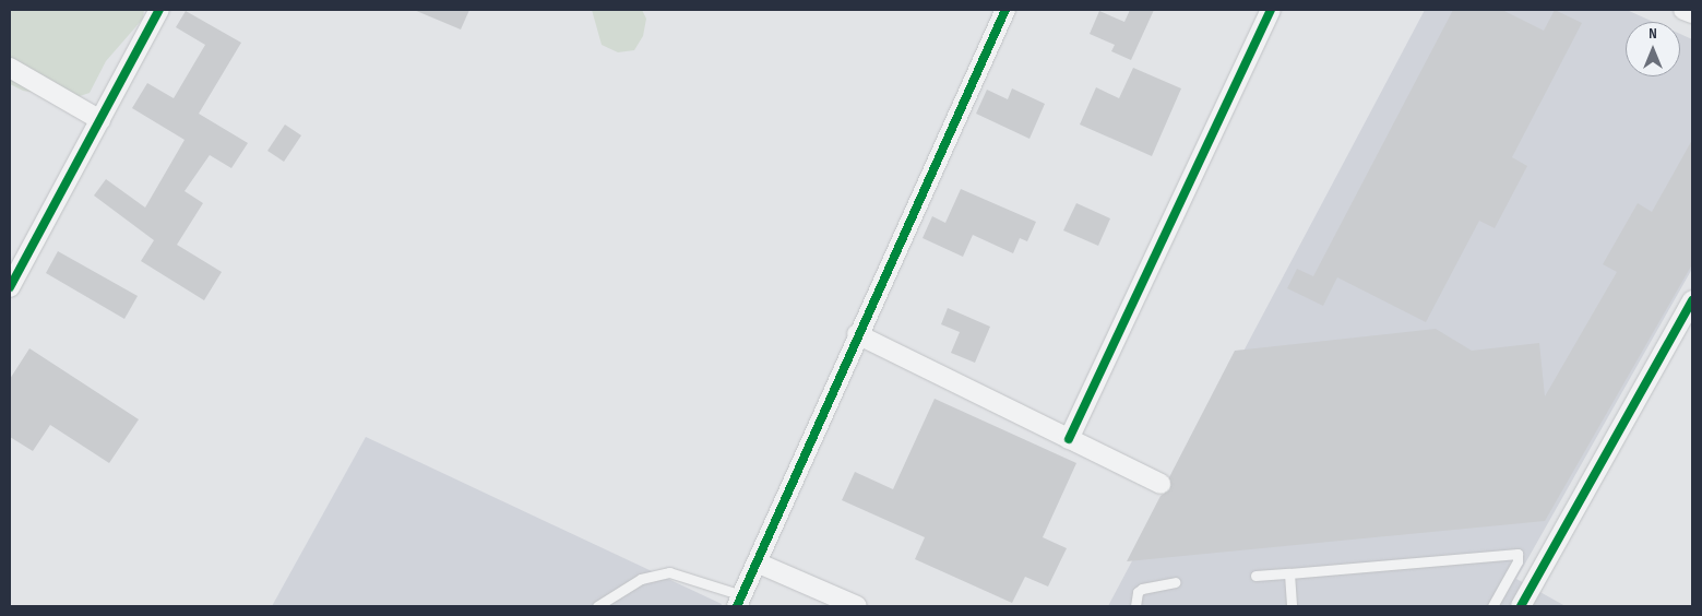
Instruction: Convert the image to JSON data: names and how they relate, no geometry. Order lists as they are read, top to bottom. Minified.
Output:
{"north":"top"}
